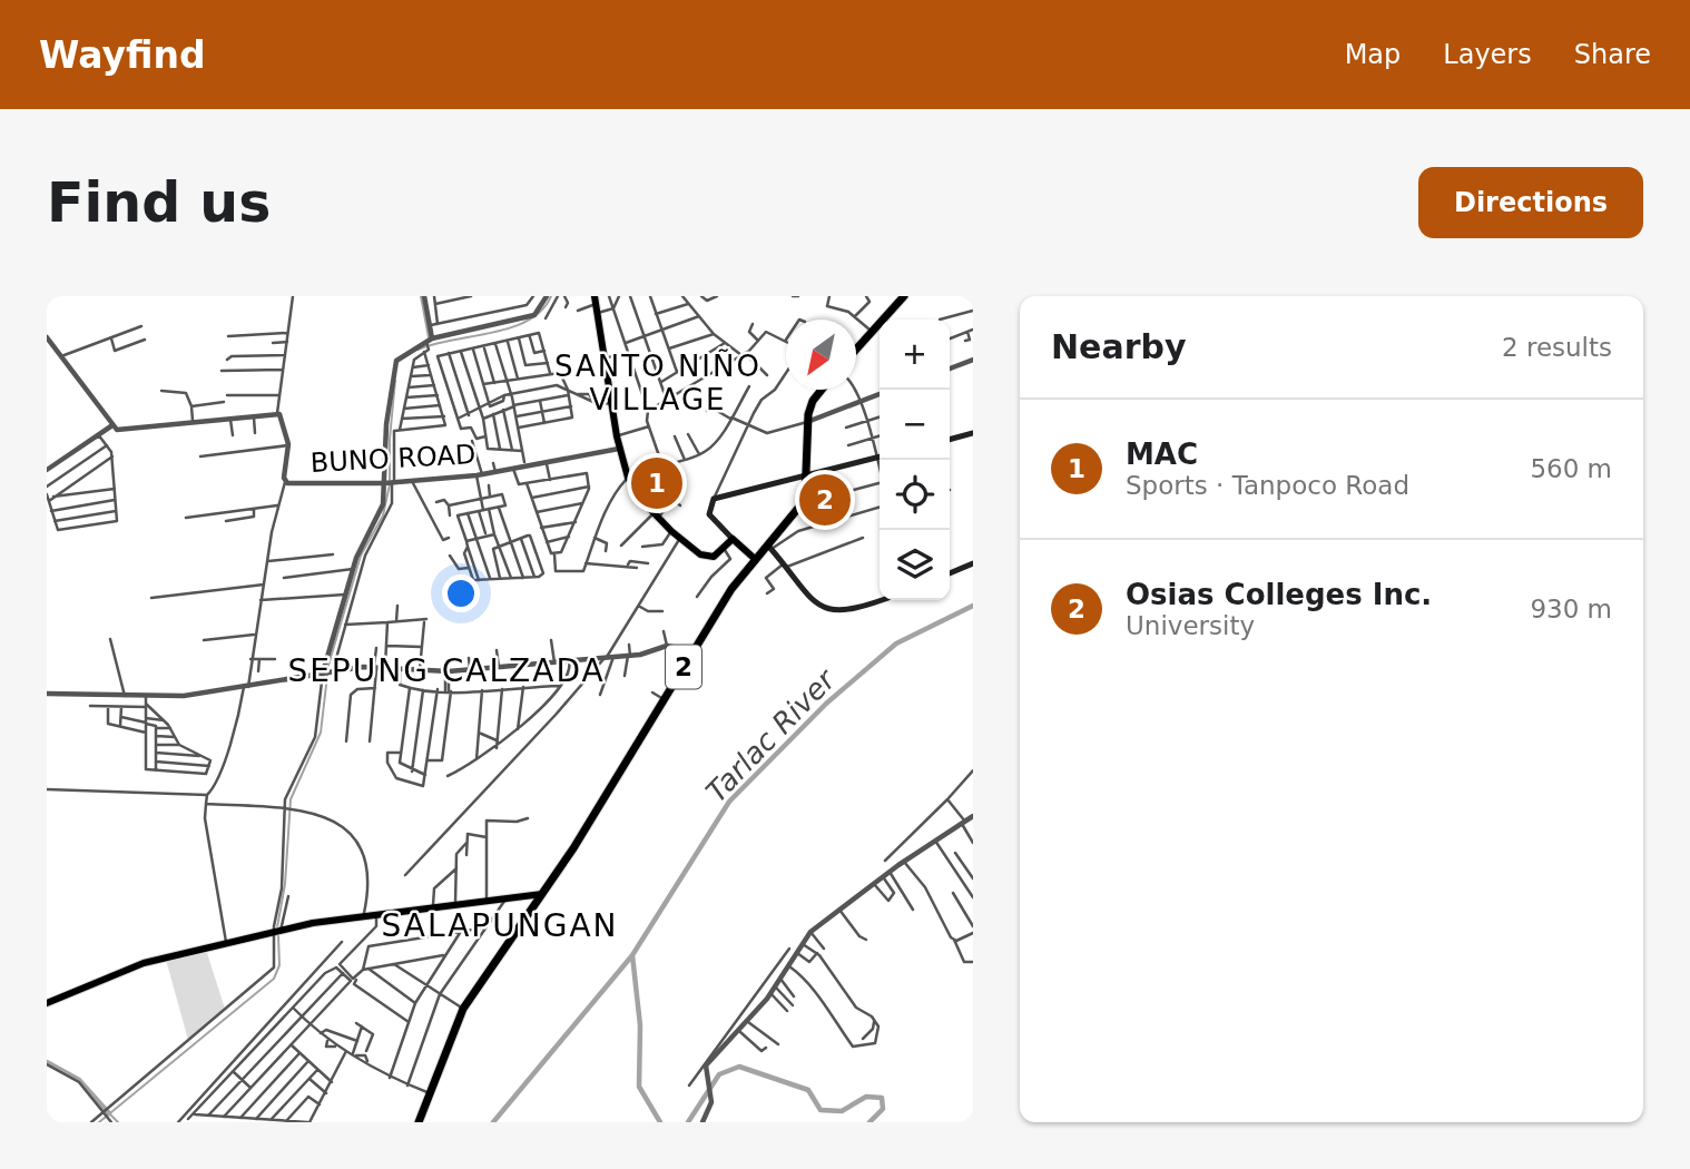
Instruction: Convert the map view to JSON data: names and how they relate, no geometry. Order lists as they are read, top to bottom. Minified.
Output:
{"streets":{"highway":["2"],"street":["BUNO ROAD"]},"districts":["SANTO NIÑO VILLAGE","SEPUNG CALZADA","SALAPUNGAN"],"water":["Tarlac River"],"north":"bottom left","page":{"header":"Wayfind","nav":["Map","Layers","Share"],"buttons":"Directions","title":"Find us","heading":["Nearby","2 results"],"map_buttons":["+","−"],"list":[{"mark":"1","name":"MAC","note":"Sports · Tanpoco Road","value":"560 m"},{"mark":"2","name":"Osias Colleges Inc.","note":"University","value":"930 m"}],"pins":["1","2"]}}
